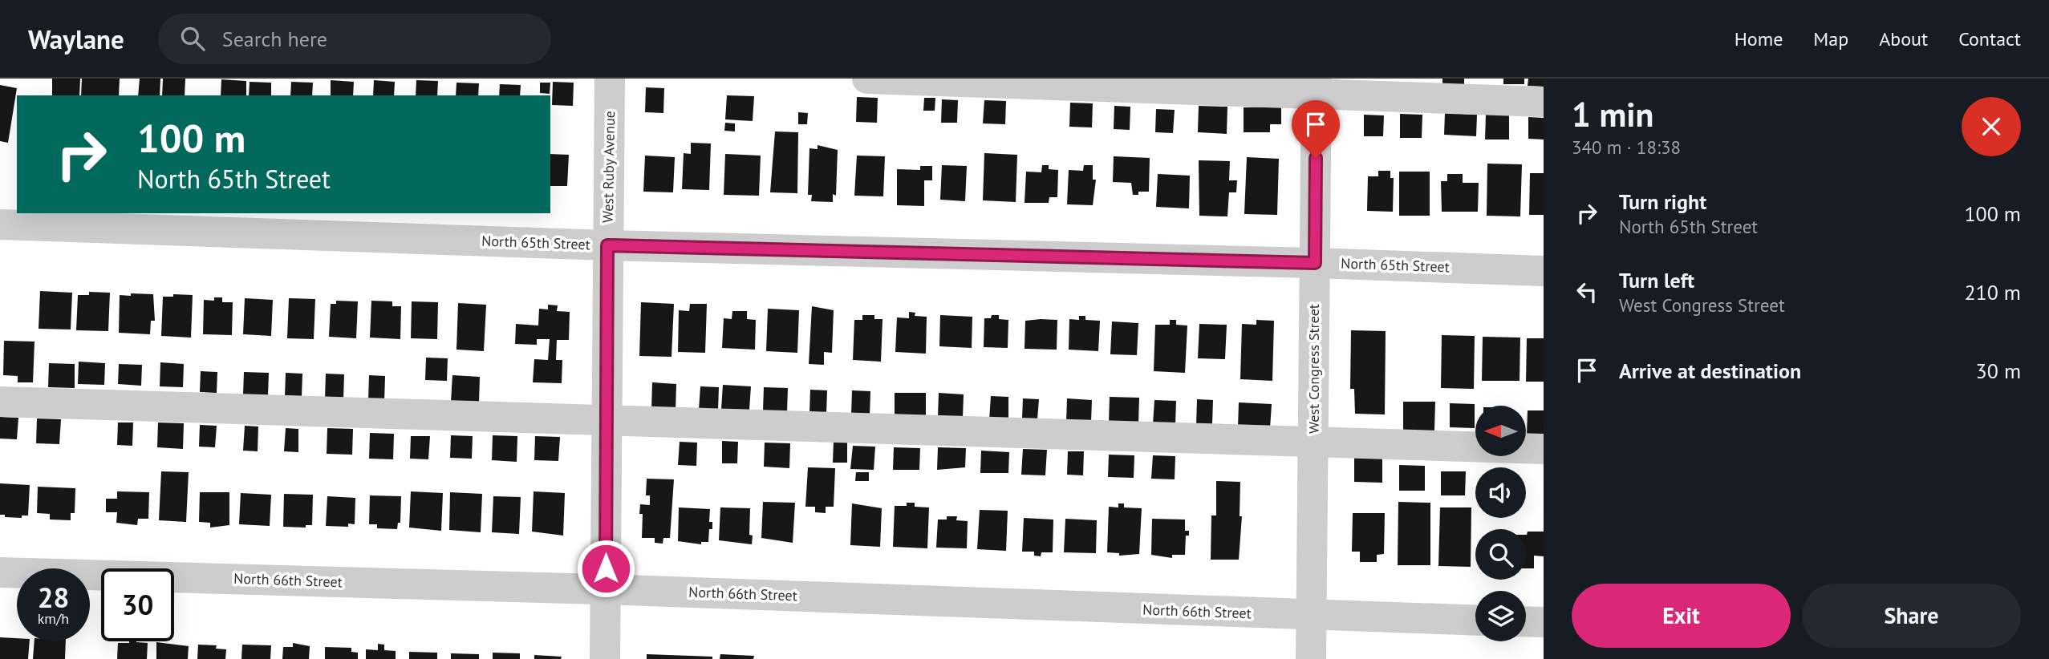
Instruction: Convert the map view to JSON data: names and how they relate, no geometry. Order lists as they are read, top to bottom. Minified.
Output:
{"streets":{"street":["West Ruby Avenue","North 65th Street","West Congress Street","North 66th Street"]},"crossings":[["West Ruby Avenue","North 65th Street"],["West Ruby Avenue","North 66th Street"],["North 65th Street","West Congress Street"],["West Congress Street","North 66th Street"]],"north":"left","page":{"header":"Waylane","search":"Search here","nav":["Home","Map","About","Contact"],"heading":["1 min","340 m · 18:38"],"turn":["100 m","North 65th Street"],"list":[{"name":"Turn right","note":"North 65th Street","value":"100 m"},{"name":"Turn left","note":"West Congress Street","value":"210 m"},{"name":"Arrive at destination","value":"30 m"}],"speed":"28 km/h","limit":"30","buttons":["Exit","Share"]}}
